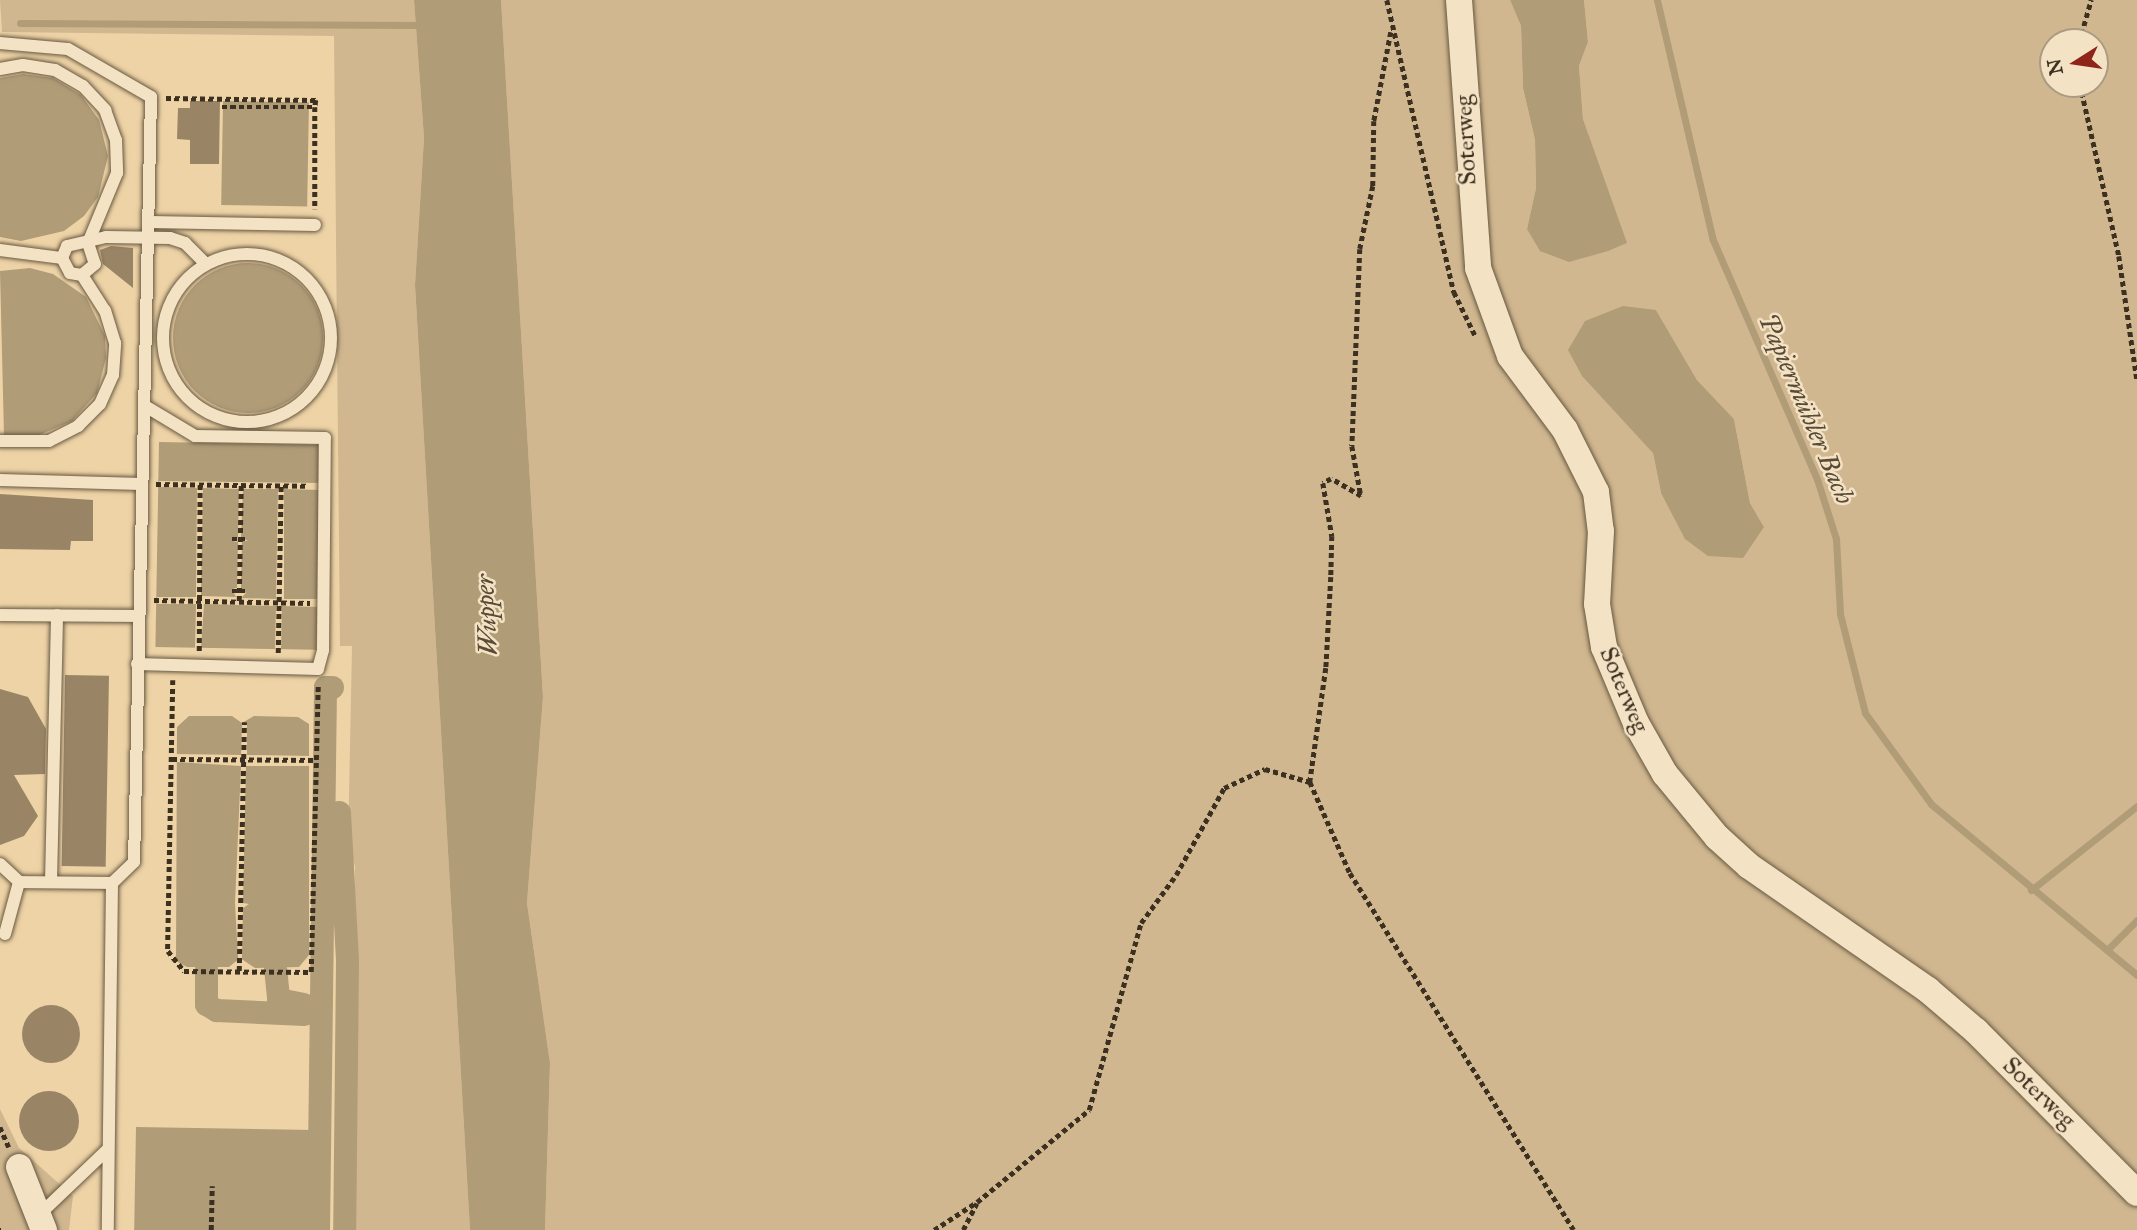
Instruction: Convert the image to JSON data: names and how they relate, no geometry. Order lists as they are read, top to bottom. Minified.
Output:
{"streets":{"street":["Soterweg"]},"water":["Papiermühler Bach","Wupper"],"north":"left"}
